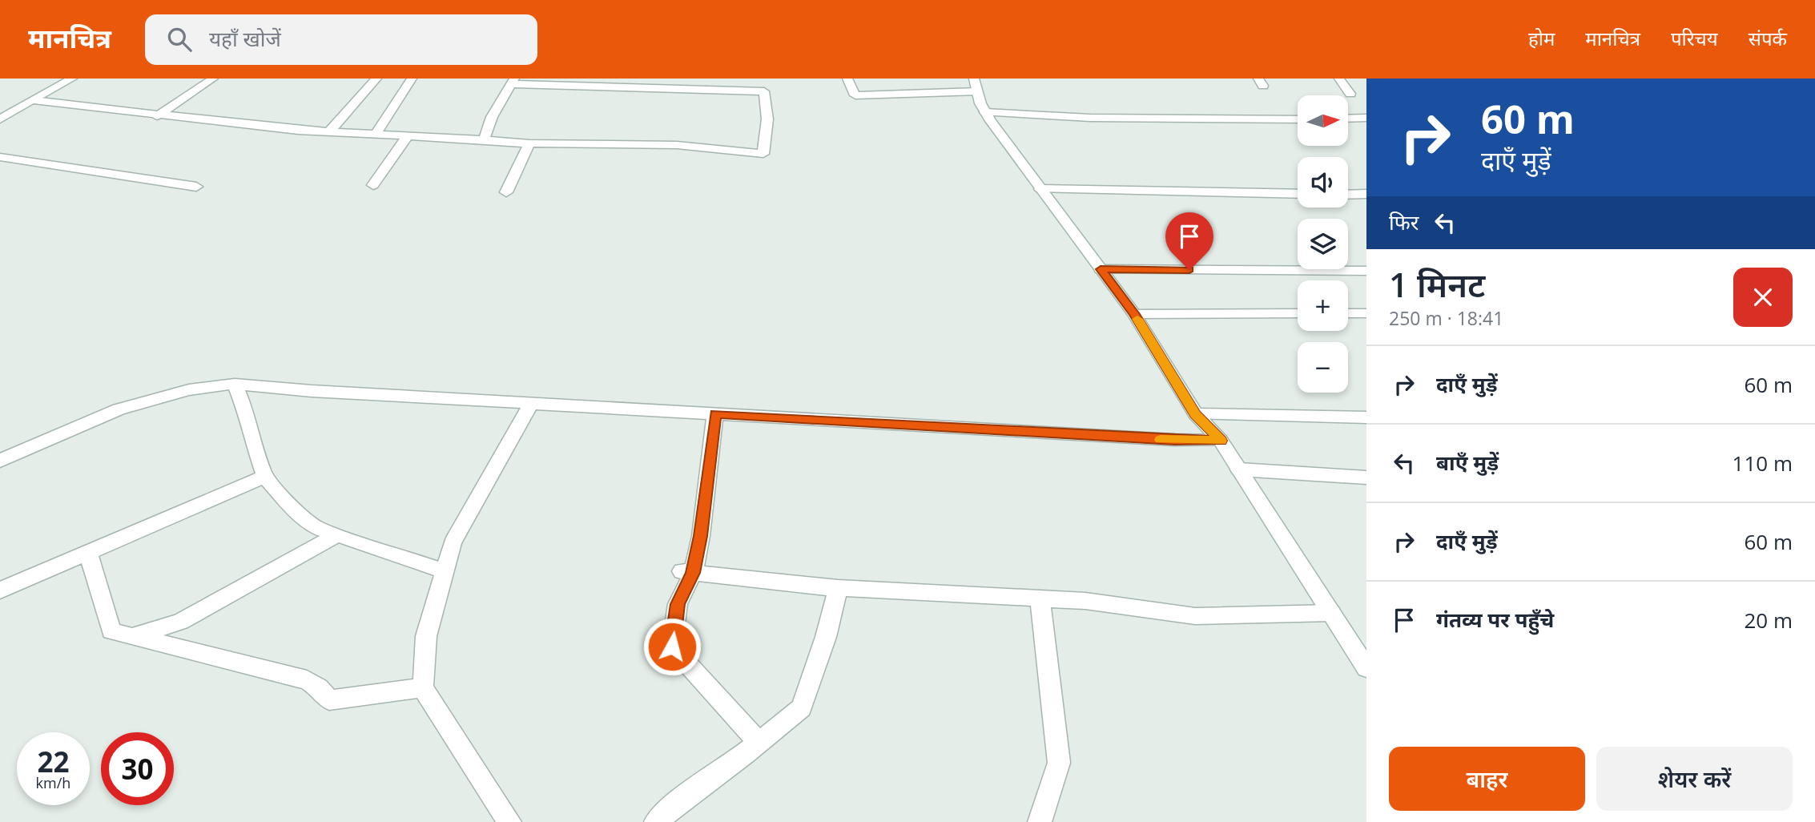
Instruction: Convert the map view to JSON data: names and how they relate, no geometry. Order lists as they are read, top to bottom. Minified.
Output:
{"north":"right","page":{"header":"मानचित्र","search":"यहाँ खोजें","nav":["होम","मानचित्र","परिचय","संपर्क"],"turn":["60 m","दाएँ मुड़ें"],"map_buttons":["+","−"],"then":"फिर","heading":["1 मिनट","250 m · 18:41"],"list":[{"name":"दाएँ मुड़ें","value":"60 m"},{"name":"बाएँ मुड़ें","value":"110 m"},{"name":"दाएँ मुड़ें","value":"60 m"},{"name":"गंतव्य पर पहुँचे","value":"20 m"}],"speed":"22 km/h","limit":"30","buttons":["बाहर","शेयर करें"]}}
